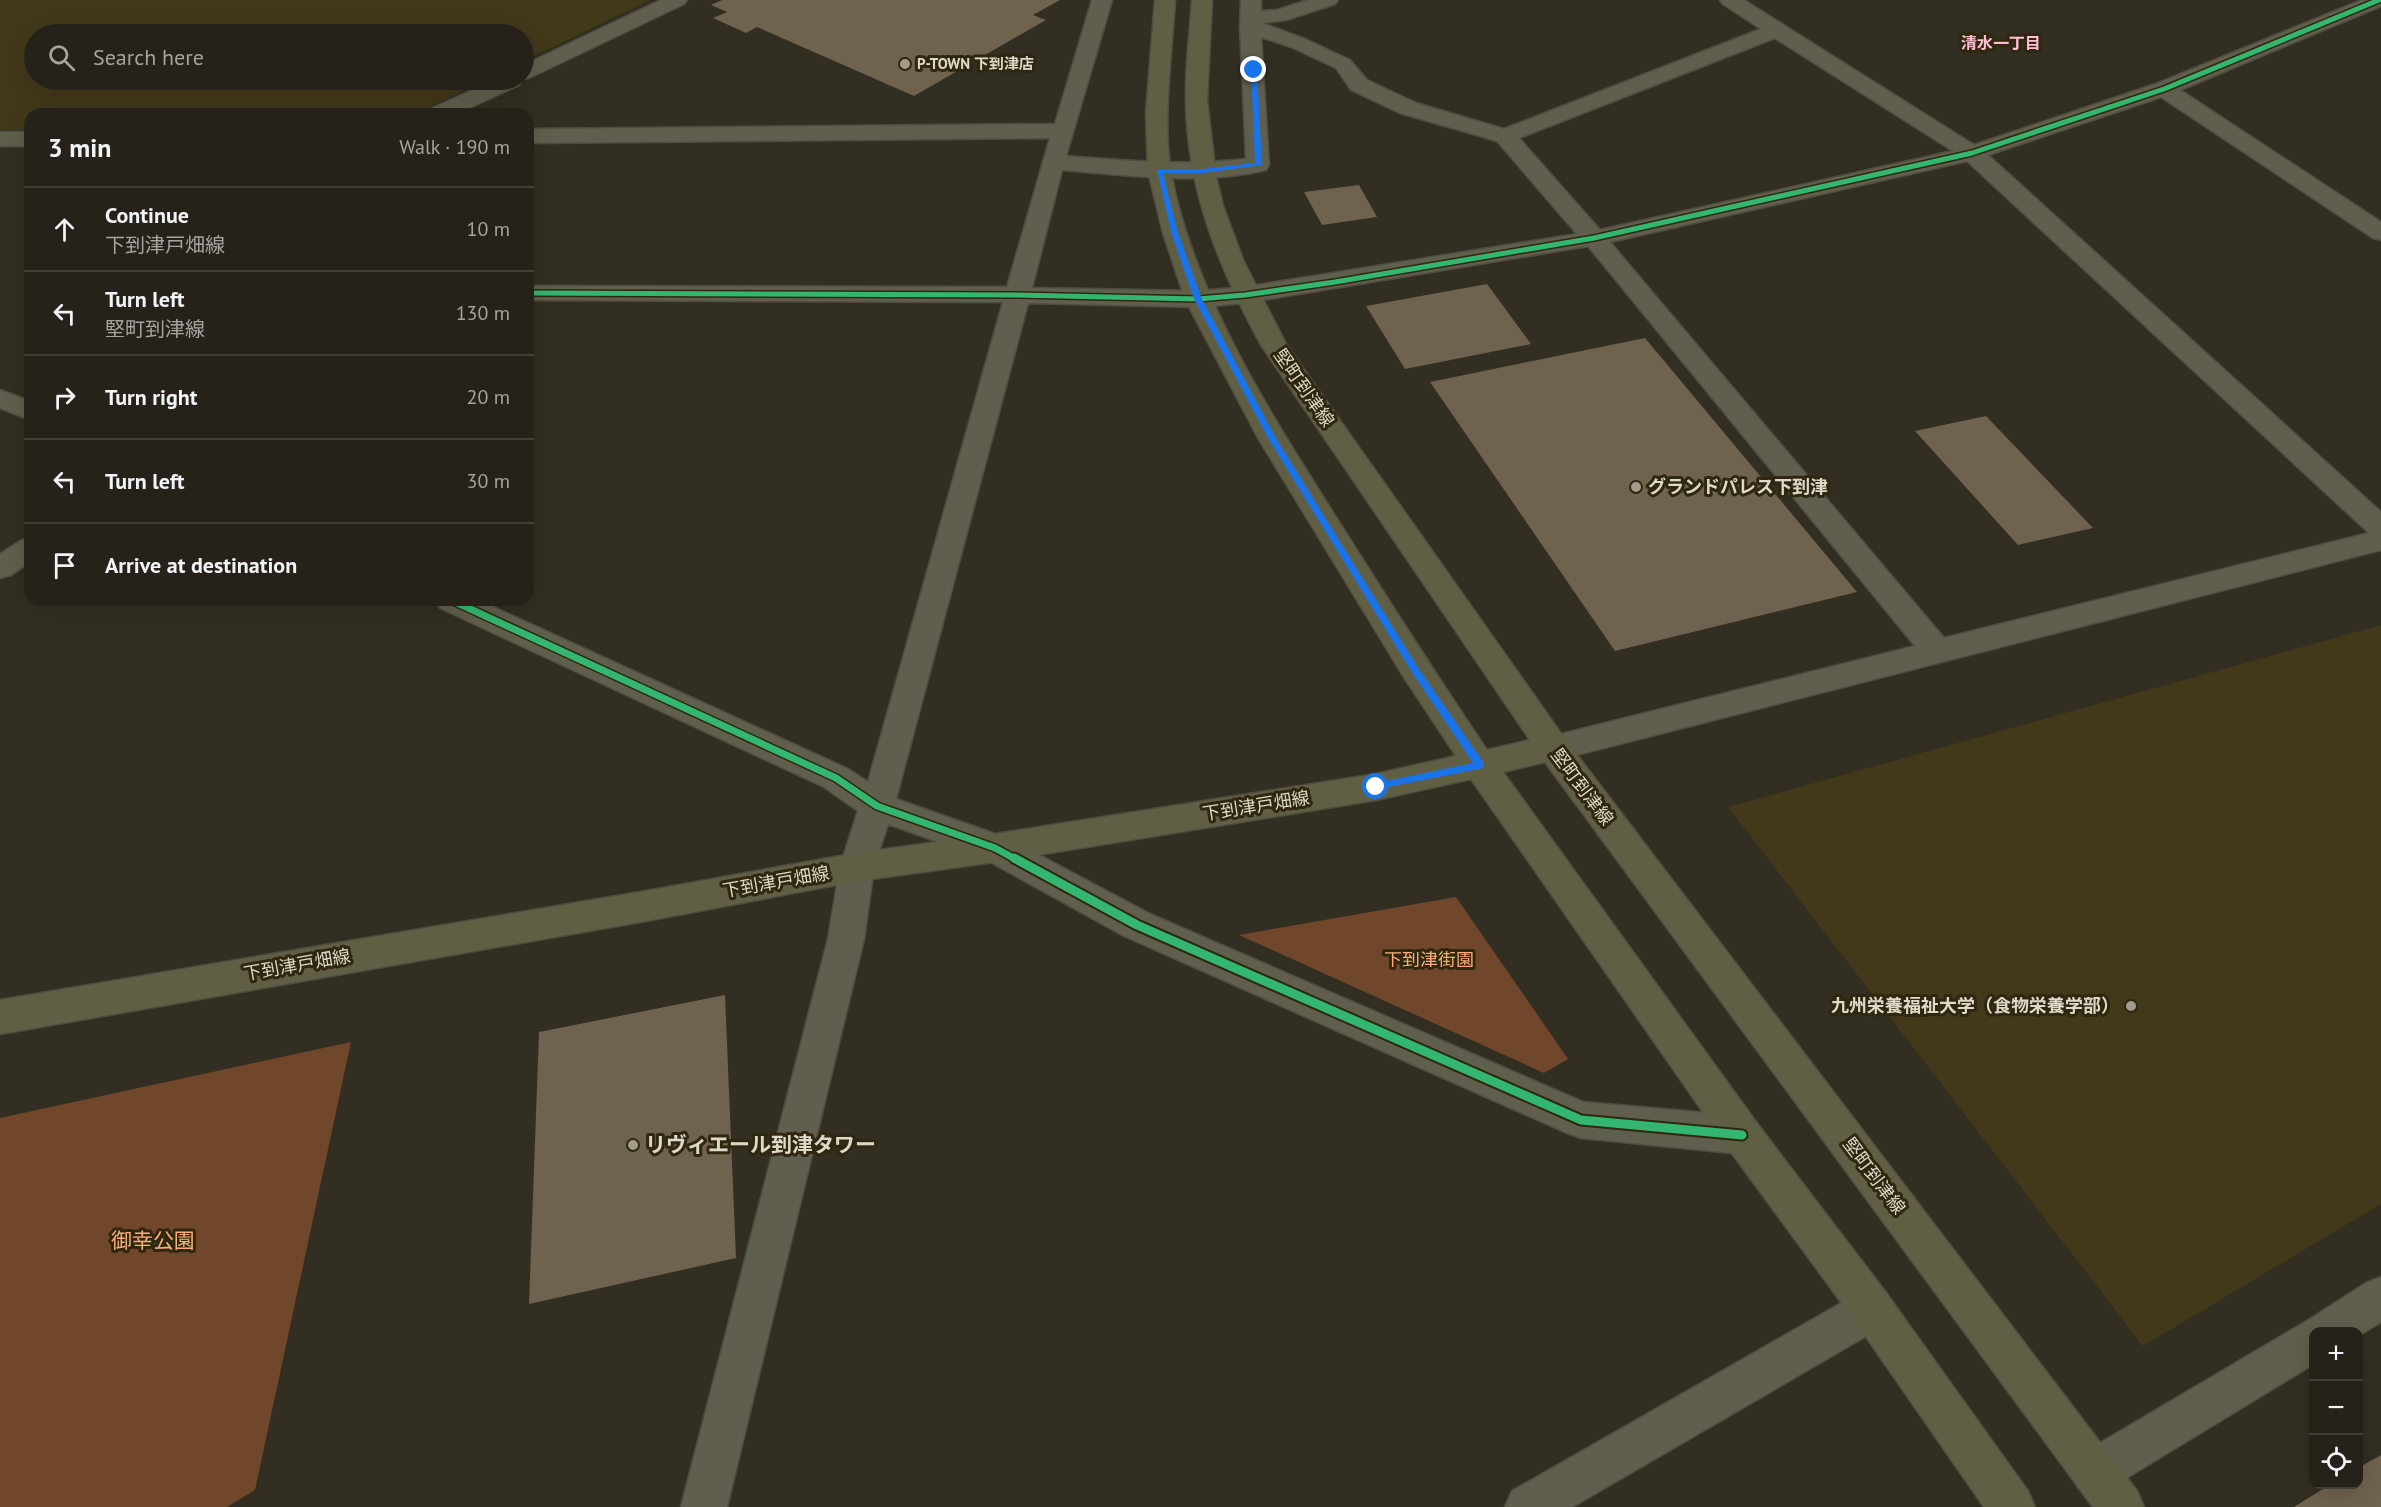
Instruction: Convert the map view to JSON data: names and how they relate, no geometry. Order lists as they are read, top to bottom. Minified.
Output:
{"streets":{"main road":["堅町到津線","下到津戸畑線"]},"crossings":[["堅町到津線","下到津戸畑線"]],"districts":["清水一丁目"],"parks":["下到津街園","御幸公園"],"places":["P-TOWN 下到津店","グランドパレス下到津","九州栄養福祉大学（食物栄養学部）","リヴィエール到津タワー"],"page":{"search":"Search here","heading":["3 min","Walk · 190 m"],"list":[["Continue","下到津戸畑線","10 m"],["Turn left","堅町到津線","130 m"],["Turn right","20 m"],["Turn left","30 m"],"Arrive at destination"],"map_buttons":["+","−"]}}
